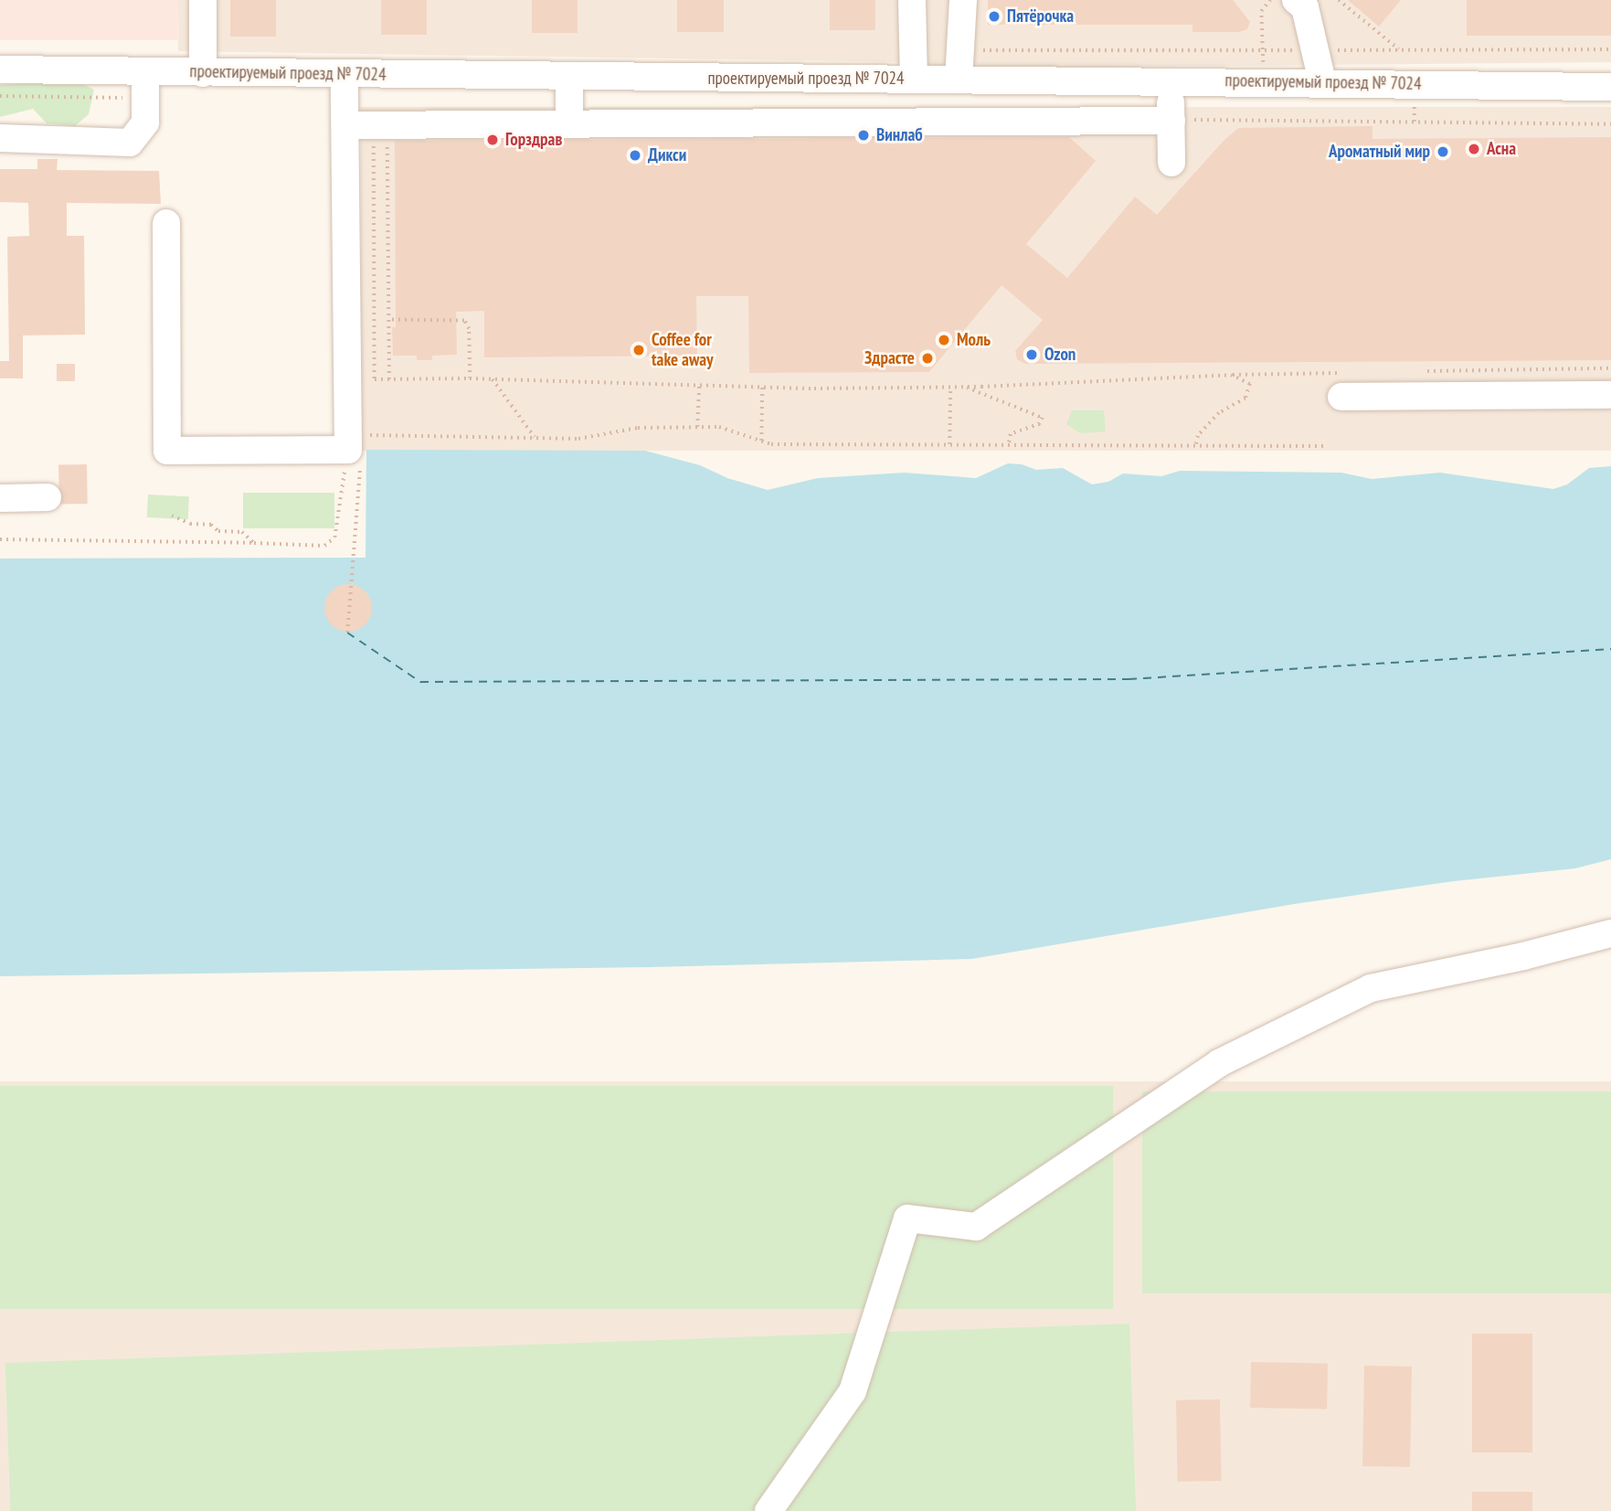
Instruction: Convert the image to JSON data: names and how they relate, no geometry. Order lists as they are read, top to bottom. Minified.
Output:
{"streets":{"street":["проектируемый проезд № 7024"]},"places":["Пятёрочка","Винлаб","Горздрав","Асна","Ароматный мир","Дикси","Моль","Coffee for take away","Ozon","Здрасте"]}
